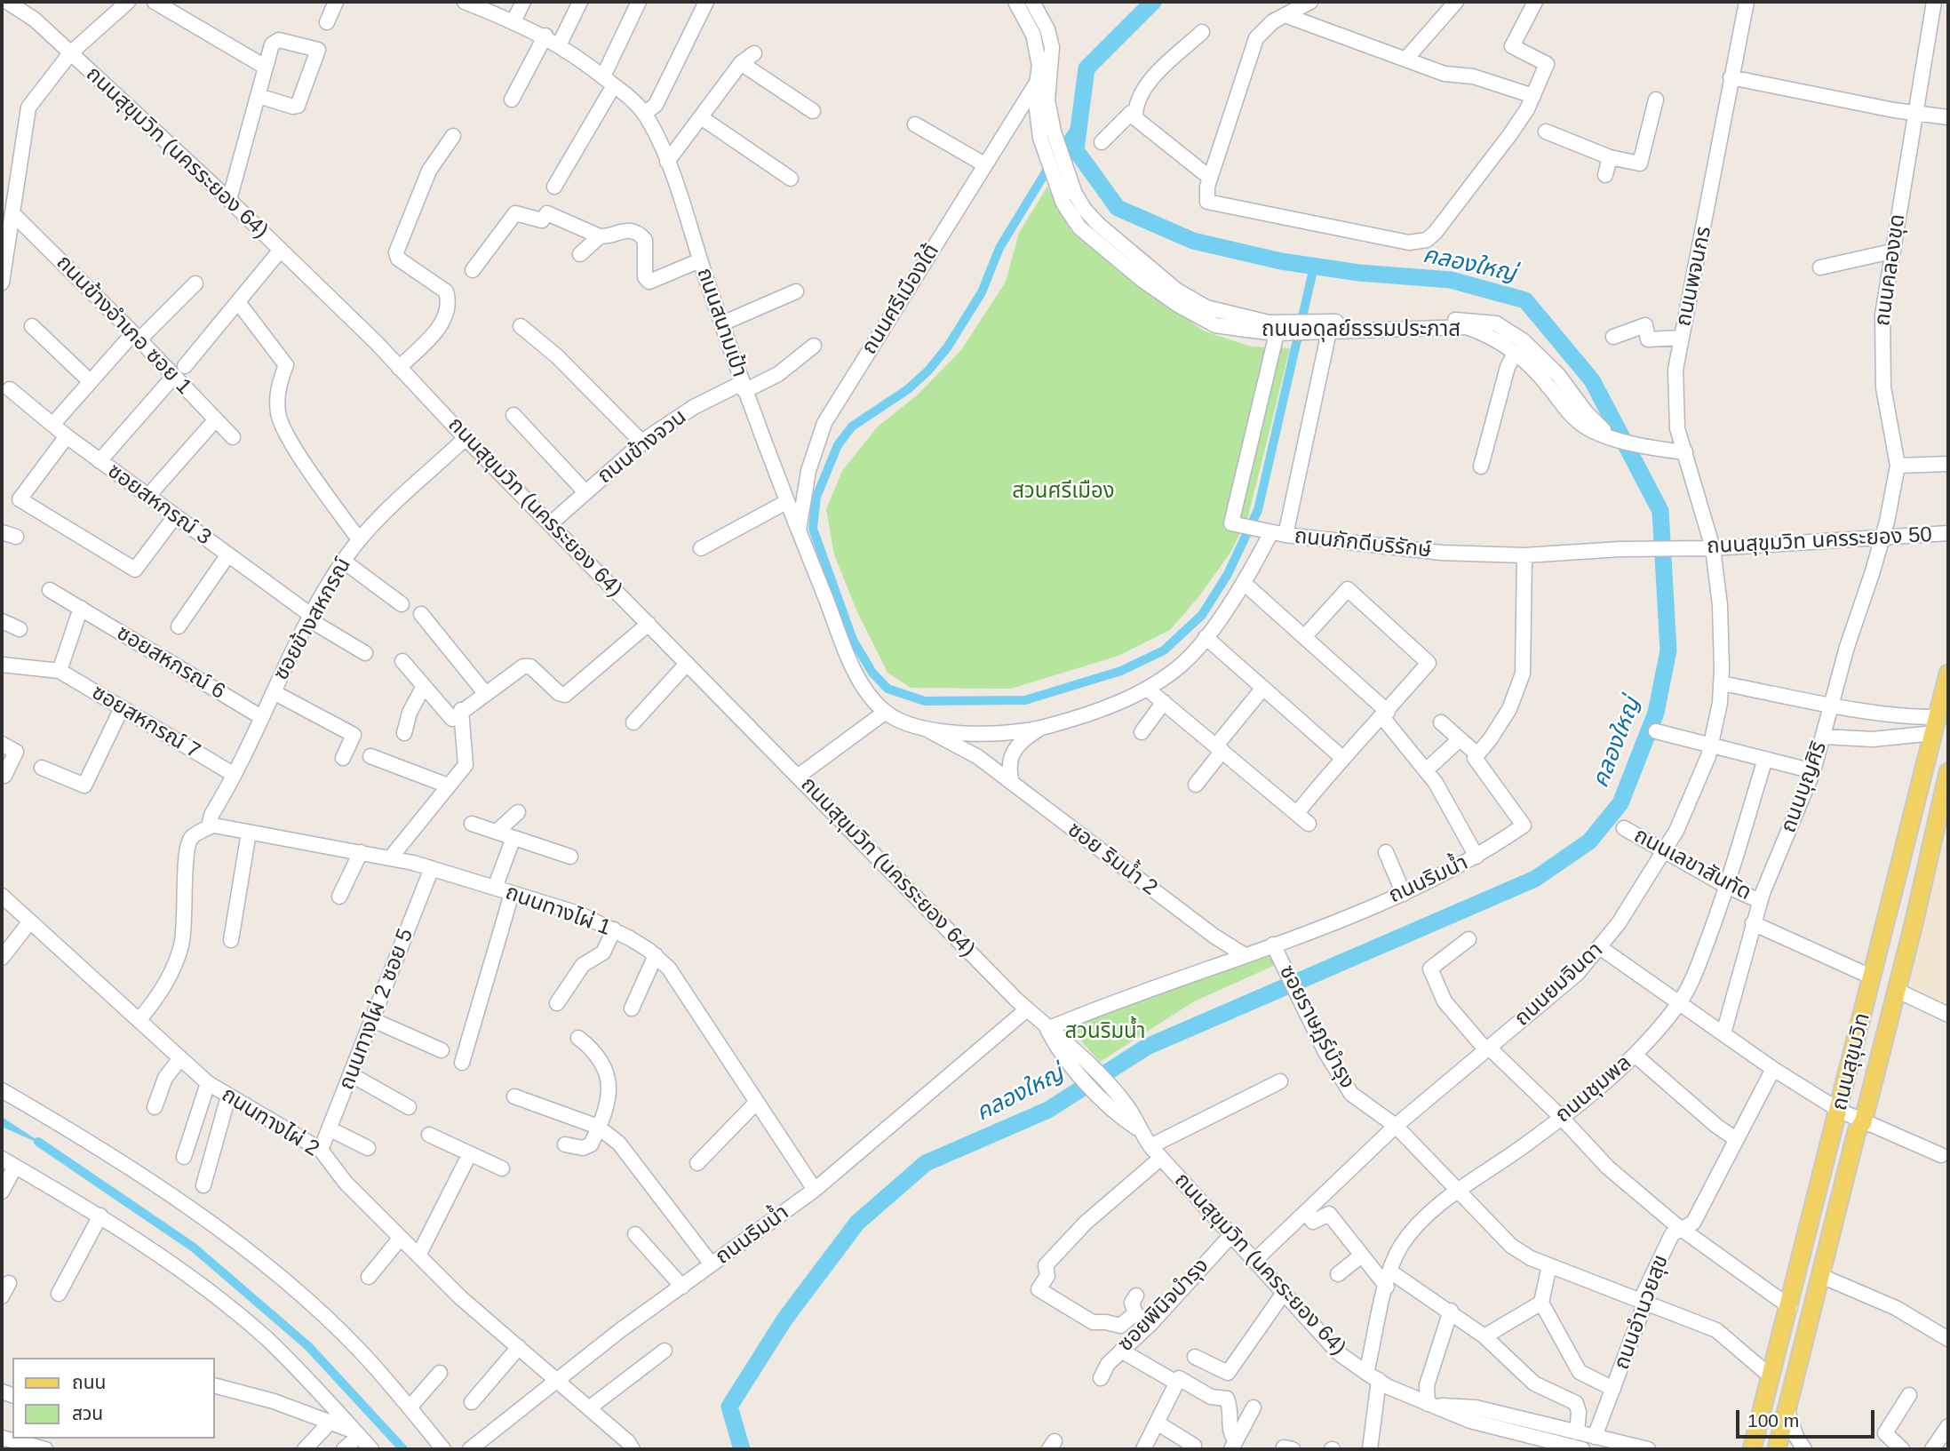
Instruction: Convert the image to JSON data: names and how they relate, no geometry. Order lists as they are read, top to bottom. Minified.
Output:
{"streets":{"main road":["ถนนสุขุมวิท"],"street":["ถนนสุขุมวิท (นครระยอง 64)","ถนนคลองขุด","ถนนพจนกร","ถนนศรีเมืองใต้","ถนนสนามเป้า","ถนนข้างอำเภอ ซอย 1","ถนนอดุลย์ธรรมประภาส","ถนนข้างจวน","ซอยสหกรณ์ 3","ถนนสุขุมวิท นครระยอง 50","ถนนภักดีบริรักษ์","ซอยข้างสหกรณ์","ซอยสหกรณ์ 6","ซอยสหกรณ์ 7","ถนนบุญศิริ","ซอย ริมน้ำ 2","ถนนเลขาสันทัด","ถนนริมน้ำ","ถนนทางไผ่ 1","ถนนยมจินดา","ถนนทางไผ่ 2 ซอย 5","ซอยราษฎร์บำรุง","ถนนชุมพล","ถนนทางไผ่ 2","ซอยพินิจบำรุง","ถนนอำนวยสุข"]},"crossings":[["ถนนสุขุมวิท (นครระยอง 64)","ถนนข้างจวน"],["ถนนสุขุมวิท (นครระยอง 64)","ซอยข้างสหกรณ์"],["ถนนสุขุมวิท (นครระยอง 64)","ถนนริมน้ำ"],["ถนนสุขุมวิท (นครระยอง 64)","ถนนยมจินดา"],["ถนนสุขุมวิท (นครระยอง 64)","ถนนชุมพล"],["ถนนสุขุมวิท (นครระยอง 64)","ซอยพินิจบำรุง"],["ถนนสุขุมวิท (นครระยอง 64)","ถนนอำนวยสุข"],["ถนนคลองขุด","ถนนสุขุมวิท นครระยอง 50"],["ถนนคลองขุด","ถนนบุญศิริ"],["ถนนพจนกร","ถนนอดุลย์ธรรมประภาส"],["ถนนพจนกร","ถนนสุขุมวิท นครระยอง 50"],["ถนนพจนกร","ถนนยมจินดา"],["ถนนศรีเมืองใต้","ถนนสนามเป้า"],["ถนนศรีเมืองใต้","ถนนอดุลย์ธรรมประภาส"],["ถนนสนามเป้า","ถนนข้างจวน"],["ถนนอดุลย์ธรรมประภาส","ถนนภักดีบริรักษ์"],["ซอยสหกรณ์ 3","ซอยข้างสหกรณ์"],["ถนนสุขุมวิท นครระยอง 50","ถนนภักดีบริรักษ์"],["ถนนสุขุมวิท นครระยอง 50","ถนนบุญศิริ"],["ถนนสุขุมวิท นครระยอง 50","ถนนยมจินดา"],["ซอยข้างสหกรณ์","ซอยสหกรณ์ 6"],["ซอยข้างสหกรณ์","ซอยสหกรณ์ 7"],["ซอยข้างสหกรณ์","ถนนทางไผ่ 1"],["ถนนบุญศิริ","ถนนเลขาสันทัด"],["ซอย ริมน้ำ 2","ถนนริมน้ำ"],["ถนนเลขาสันทัด","ถนนยมจินดา"],["ถนนเลขาสันทัด","ถนนชุมพล"],["ถนนริมน้ำ","ถนนทางไผ่ 1"],["ถนนริมน้ำ","ซอยราษฎร์บำรุง"],["ถนนริมน้ำ","ถนนทางไผ่ 2"],["ถนนทางไผ่ 1","ถนนทางไผ่ 2 ซอย 5"],["ถนนยมจินดา","ซอยราษฎร์บำรุง"],["ถนนทางไผ่ 2 ซอย 5","ถนนทางไผ่ 2"],["ซอยราษฎร์บำรุง","ถนนสุขุมวิท"],["ซอยราษฎร์บำรุง","ถนนชุมพล"],["ซอยราษฎร์บำรุง","ถนนอำนวยสุข"]],"water":["คลองใหญ่"],"parks":["สวนศรีเมือง","สวนริมน้ำ"],"legend":["ถนน","สวน"],"scale_bar":"100 m"}
